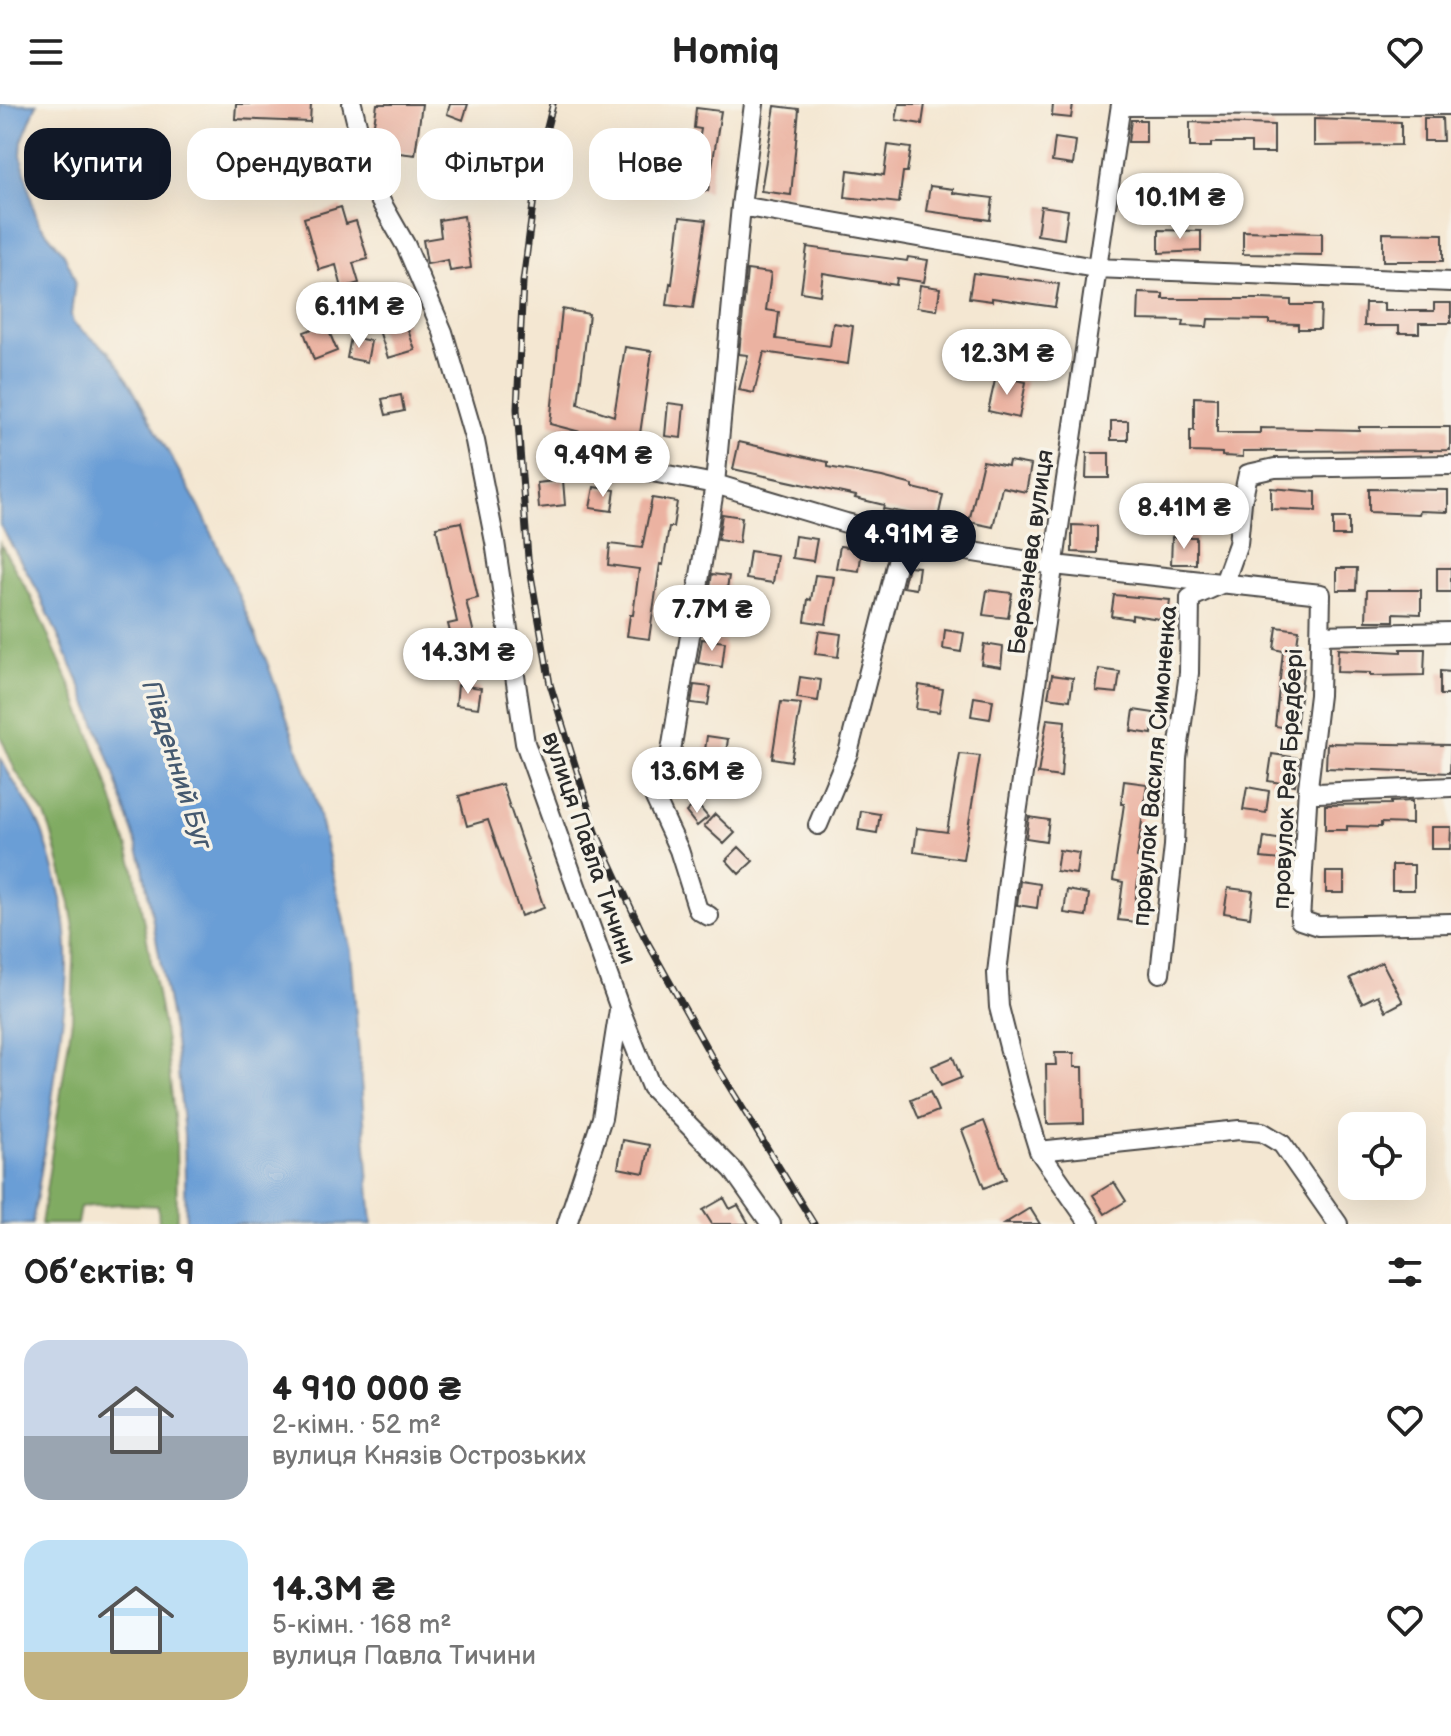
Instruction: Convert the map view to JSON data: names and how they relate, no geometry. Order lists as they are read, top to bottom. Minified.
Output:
{"streets":{"street":["Березнева вулиця","провулок Василя Симоненка","провулок Рея Бредбері","вулиця Павла Тичини"]},"crossings":[["провулок Василя Симоненка","провулок Рея Бредбері"]],"water":["Південний Буг"],"page":{"header":"Homiq","chip":["Купити","Орендувати","Фільтри","Нове"],"price":["10.1M ₴","6.11M ₴","12.3M ₴","9.49M ₴","8.41M ₴","4.91M ₴","7.7M ₴","14.3M ₴","13.6M ₴"],"heading":"Об’єктів: 9","list":[{"name":"4 910 000 ₴","note":"2-кімн. · 52 m² · вулиця Князів Острозьких"},{"name":"14.3M ₴","note":"5-кімн. · 168 m² · вулиця Павла Тичини"}]}}
